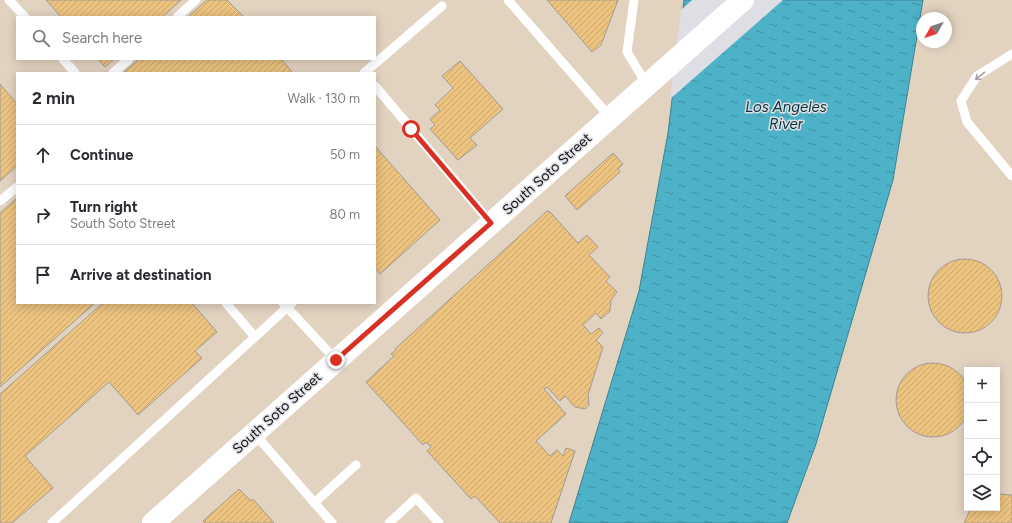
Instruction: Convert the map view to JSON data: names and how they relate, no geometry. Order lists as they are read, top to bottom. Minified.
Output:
{"streets":{"main road":["South Soto Street"]},"water":["Los Angeles River"],"north":"bottom left","page":{"search":"Search here","heading":["2 min","Walk · 130 m"],"list":[["Continue","50 m"],["Turn right","South Soto Street","80 m"],"Arrive at destination"],"map_buttons":["+","−"]}}
